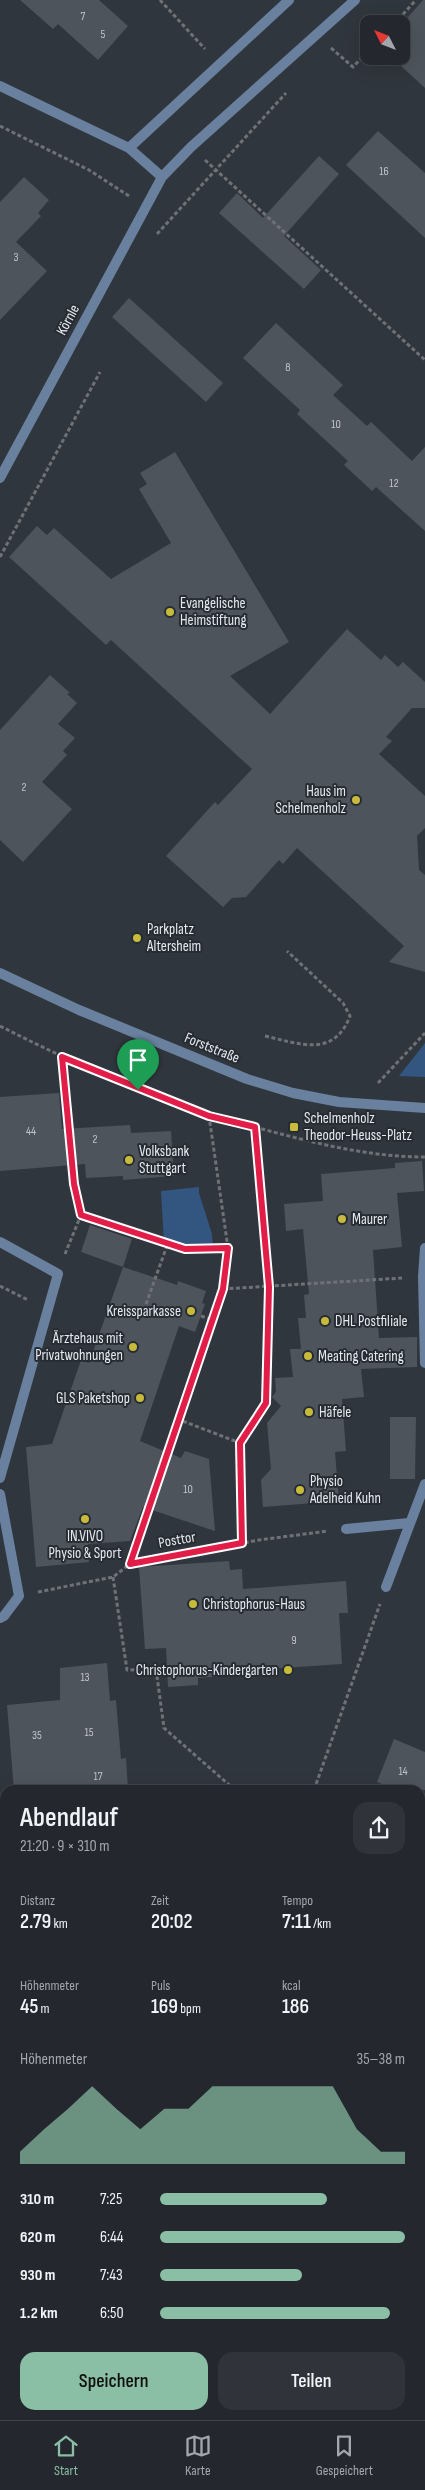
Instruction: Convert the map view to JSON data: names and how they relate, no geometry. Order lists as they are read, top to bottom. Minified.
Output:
{"streets":{"street":["Körnle","Forststraße"],"path":["Posttor"]},"places":{"other":["Evangelische Heimstiftung","Haus im Schelmenholz","Parkplatz Altersheim","Volksbank Stuttgart","Maurer","Kreissparkasse","DHL Postfiliale","Ärztehaus mit Privatwohnungen","Meating Catering","GLS Paketshop","Häfele","Physio Adelheid Kuhn","IN.VIVO Physio & Sport","Christophorus-Haus","Christophorus-Kindergarten"],"transit":["Schelmenholz Theodor-Heuss-Platz"]},"house_numbers":["7","5","16","3","8","10","12","2","44","2","10","9","13","15","35","14","17"],"north":"top left","page":{"heading":["Abendlauf","21:20 · 9 × 310 m"],"stats":[["Distanz","2.79 km"],["Zeit","20:02"],["Tempo","7:11 /km"],["Höhenmeter","45 m"],["Puls","169 bpm"],["kcal","186"]],"chart":["Höhenmeter","35–38 m"],"list":[{"name":"310 m","note":"7:25"},{"name":"620 m","note":"6:44"},{"name":"930 m","note":"7:43"},{"name":"1.2 km","note":"6:50"}],"buttons":["Speichern","Teilen"],"tabs":["Start","Karte","Gespeichert"]}}
